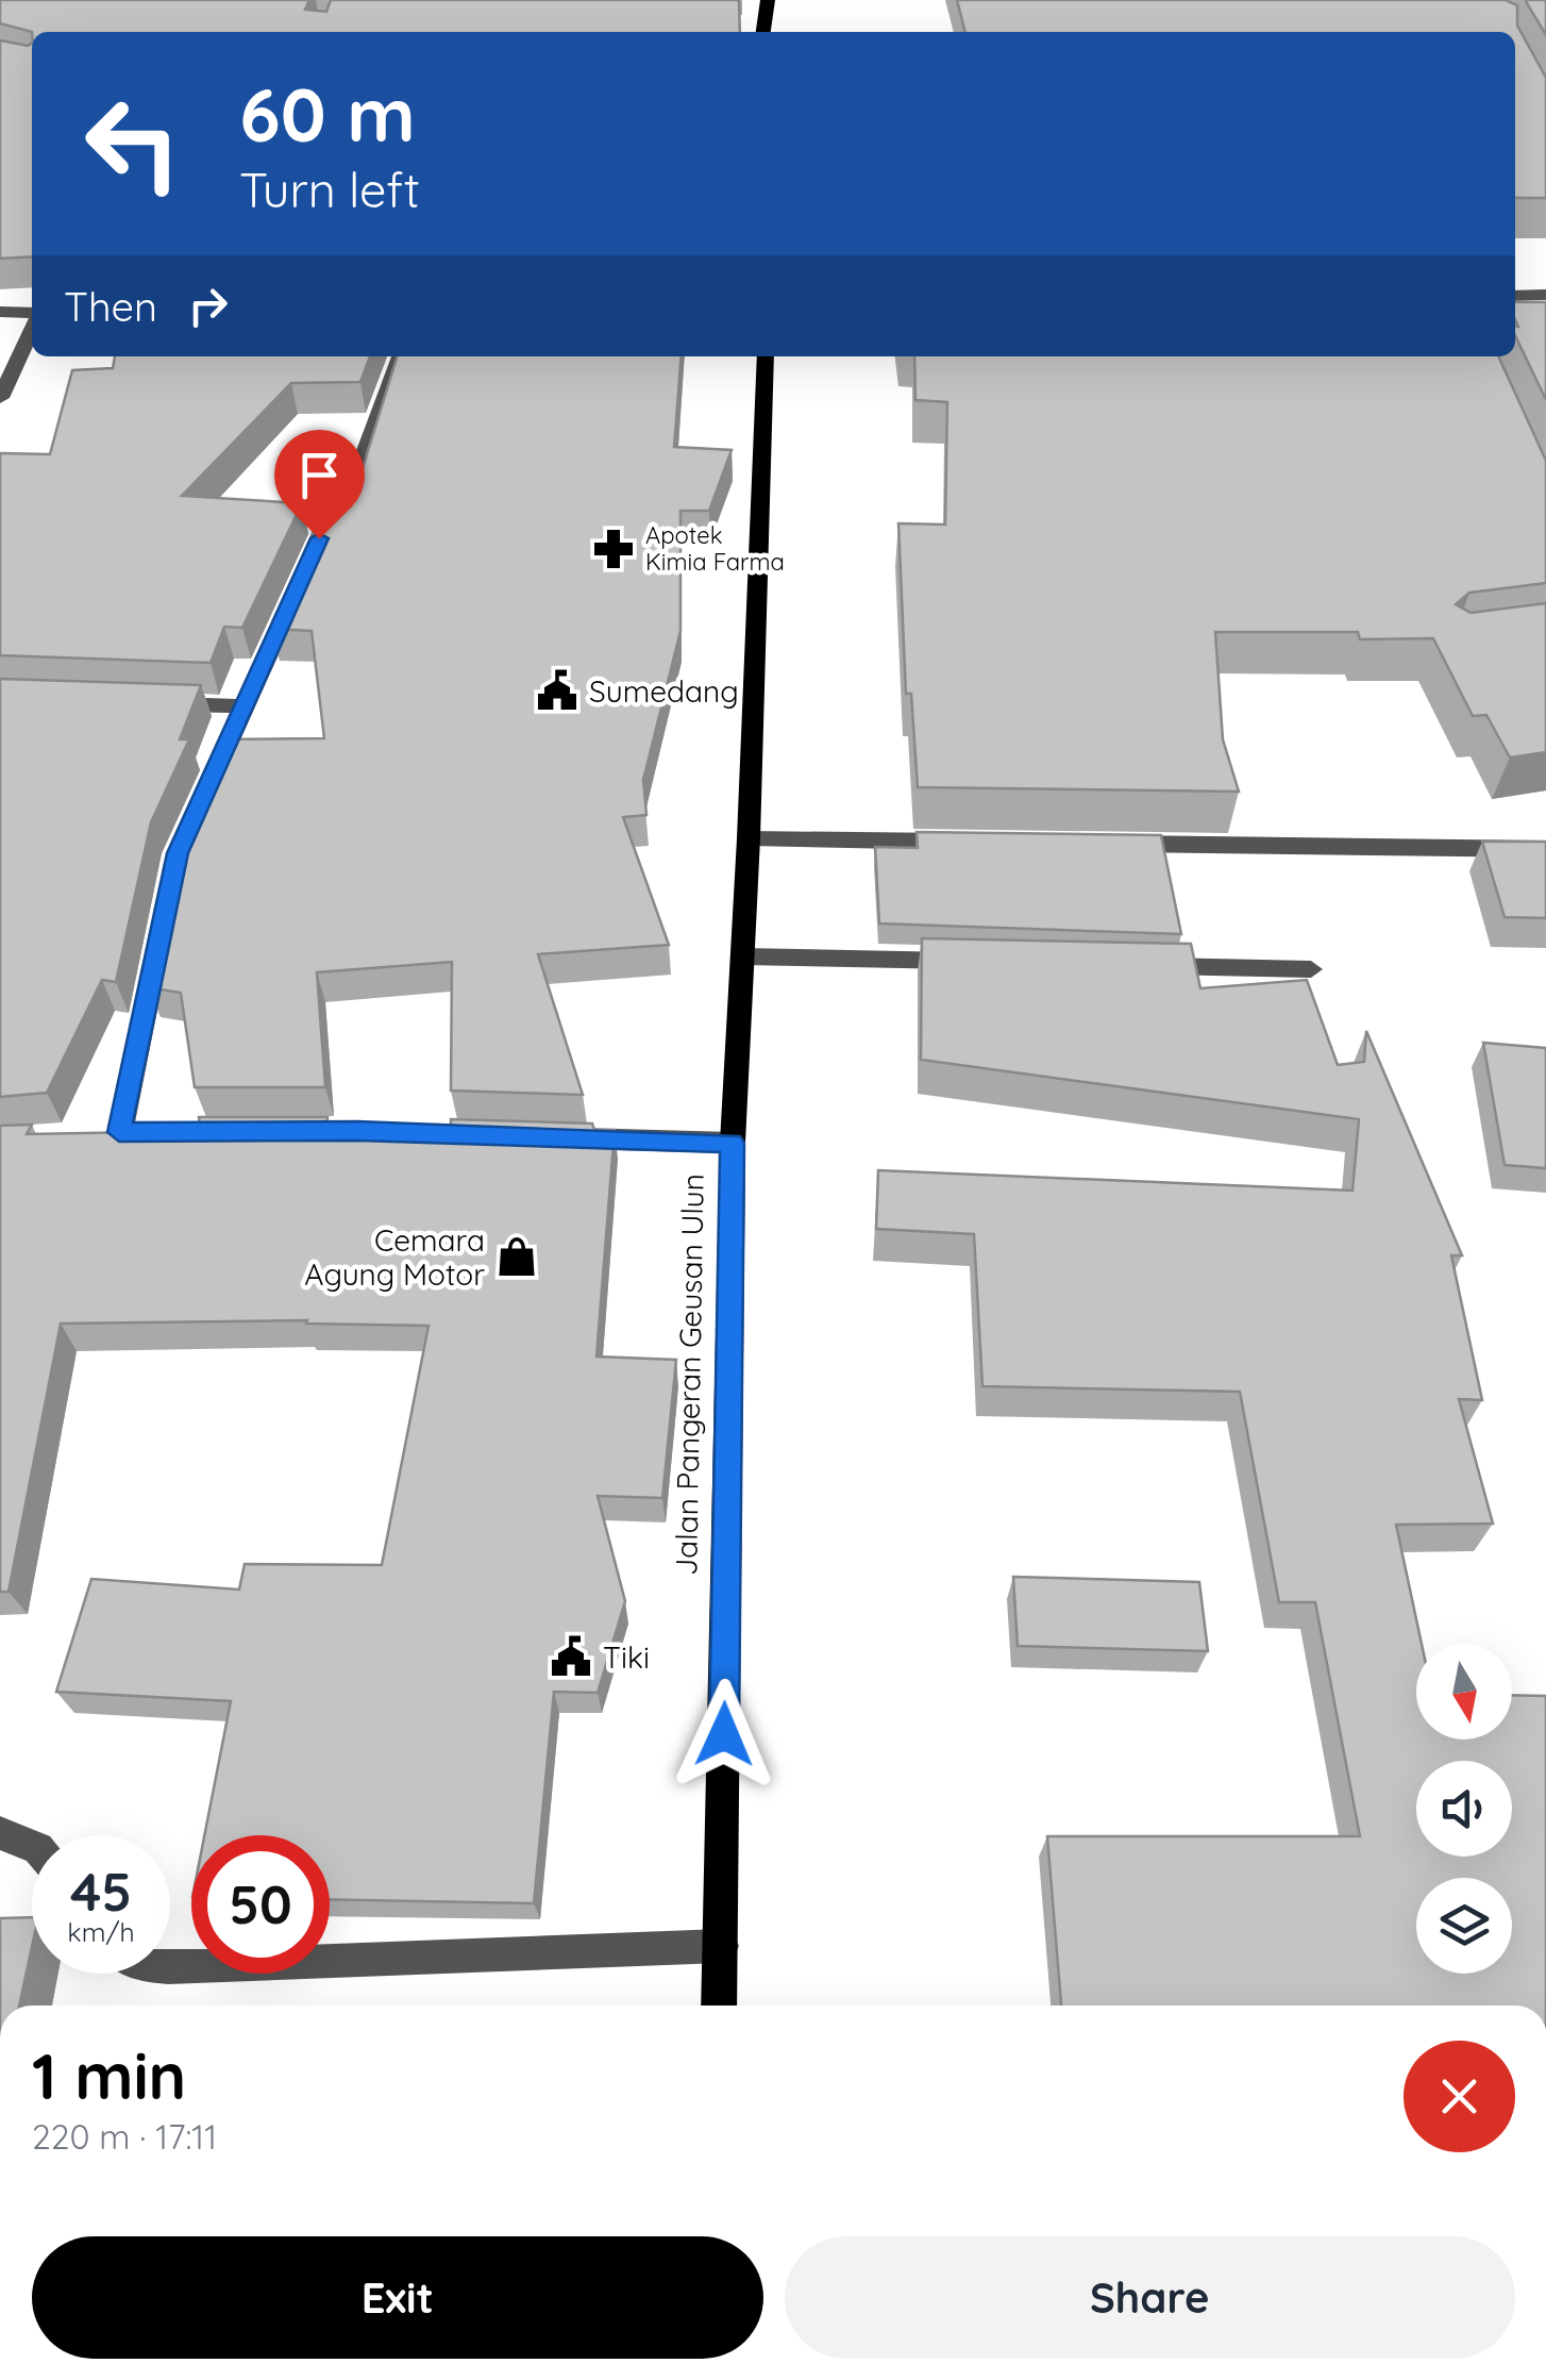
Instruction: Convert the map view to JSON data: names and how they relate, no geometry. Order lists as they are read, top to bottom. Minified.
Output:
{"streets":{"main road":["Jalan Pangeran Geusan Ulun"]},"places":{"pharmacy":["Apotek Kimia Farma"],"public building":["Sumedang","Tiki"],"shop":["Cemara Agung Motor"]},"north":"bottom","page":{"turn":["60 m","Turn left"],"then":"Then","speed":"45 km/h","limit":"50","heading":["1 min","220 m · 17:11"],"buttons":["Exit","Share"]}}
